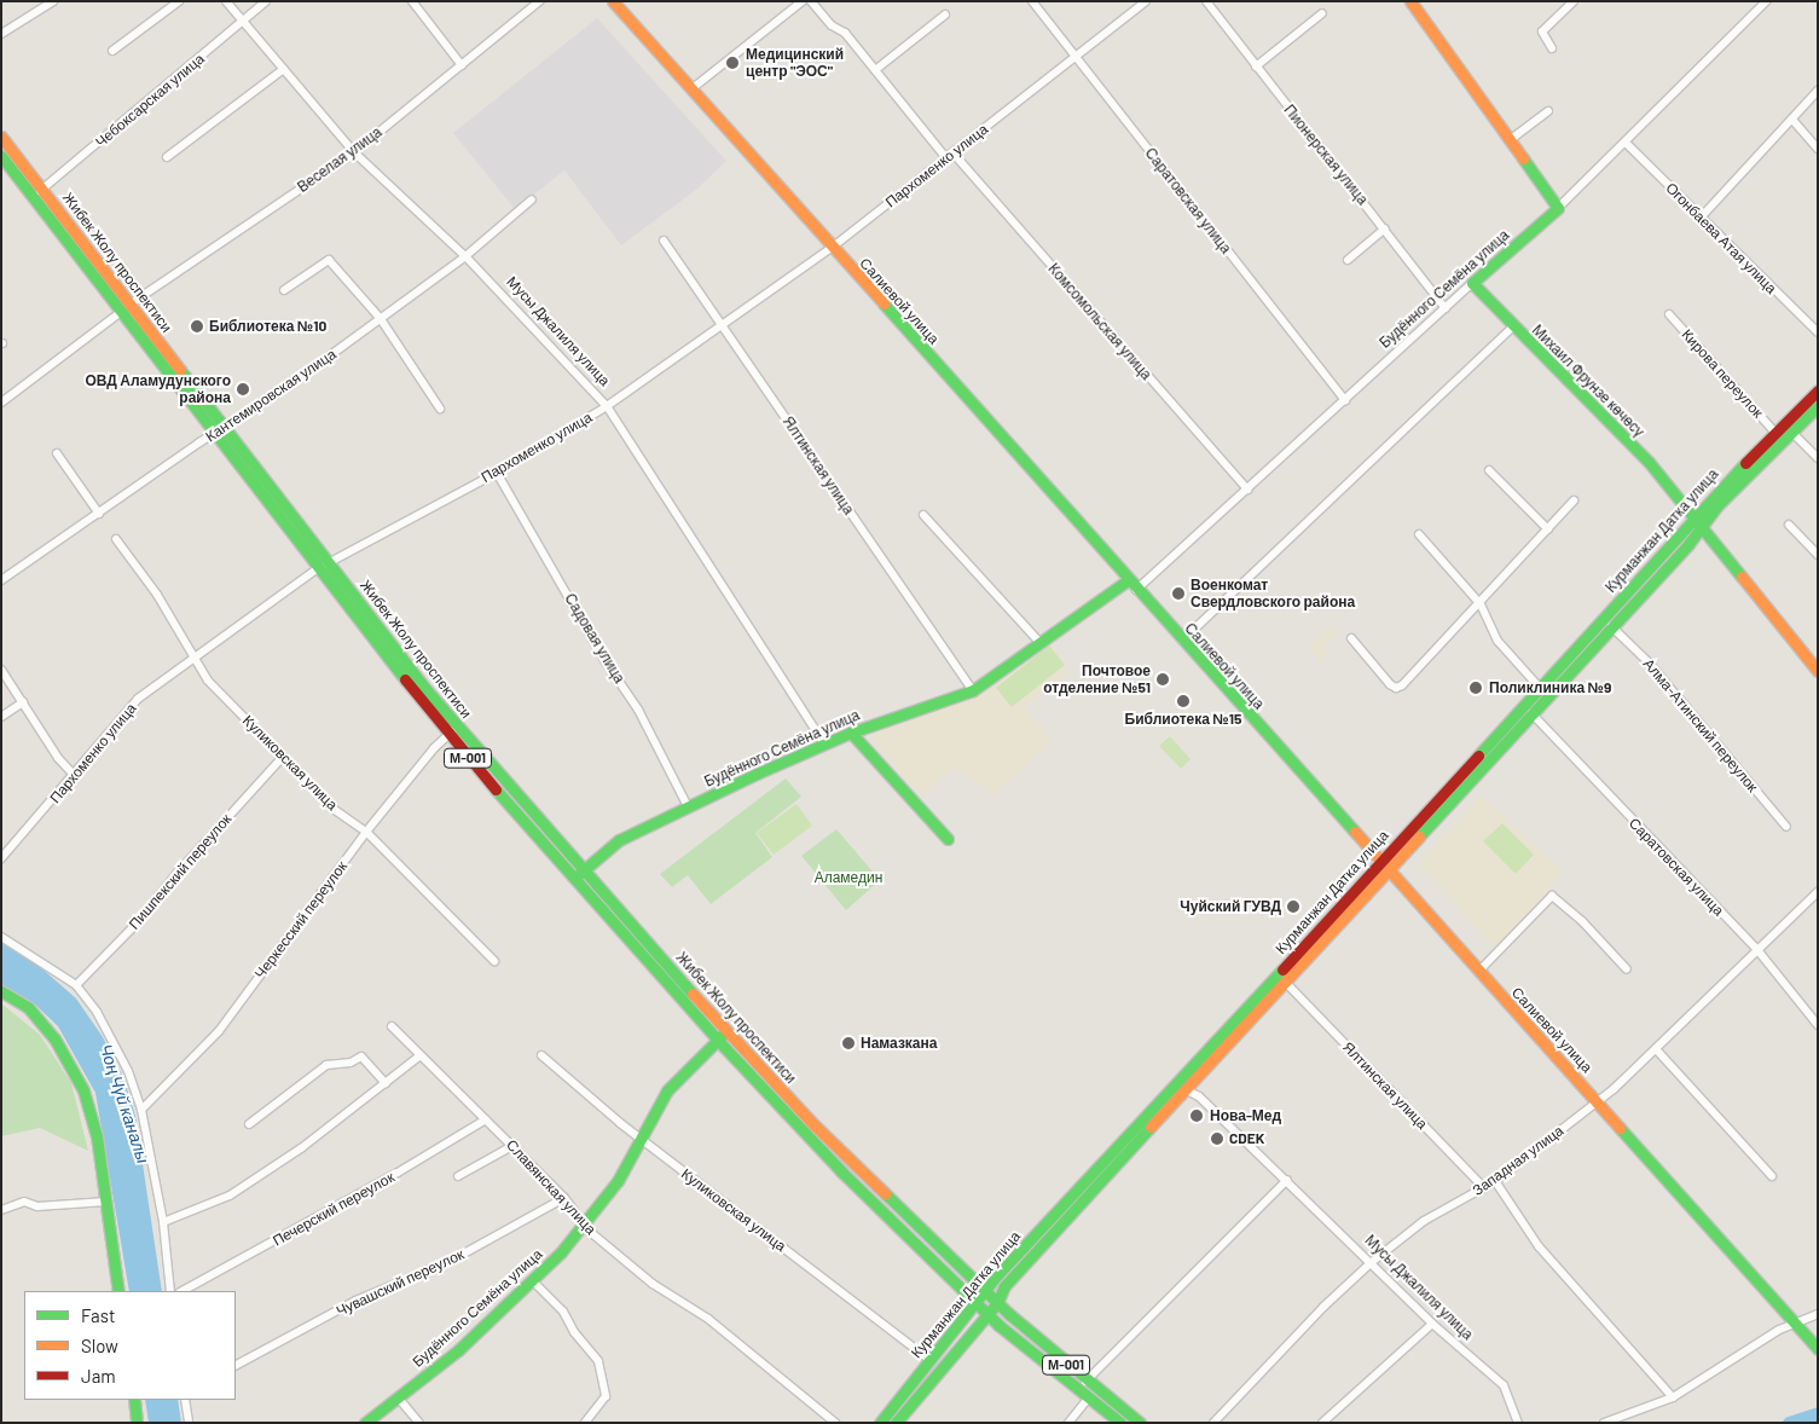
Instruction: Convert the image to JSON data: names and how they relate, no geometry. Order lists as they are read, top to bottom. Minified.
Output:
{"streets":{"main road":["Жибек Жолу проспектиси","Будённого Семёна улица","Салиевой улица","Михаил Фрунзе көчөсү","Курманжан Датка улица","М-001"],"street":["Чебоксарская улица","Пионерская улица","Веселая улица","Пархоменко улица","Саратовская улица","Огонбаева Атая улица","Комсомольская улица","Мусы Джалиля улица","Кирова переулок","Кантемировская улица","Ялтинская улица","Садовая улица","Алма-Атинский переулок","Куликовская улица","Пишпекский переулок","Черкесский переулок","Западная улица","Славянская улица","Печерский переулок","Чувашский переулок"]},"crossings":[["Чебоксарская улица","Жибек Жолу проспектиси"],["Чебоксарская улица","Мусы Джалиля улица"],["Пионерская улица","Будённого Семёна улица"],["Веселая улица","Жибек Жолу проспектиси"],["Веселая улица","Мусы Джалиля улица"],["Пархоменко улица","Саратовская улица"],["Пархоменко улица","Жибек Жолу проспектиси"],["Пархоменко улица","Салиевой улица"],["Пархоменко улица","Комсомольская улица"],["Пархоменко улица","Мусы Джалиля улица"],["Пархоменко улица","Ялтинская улица"],["Пархоменко улица","Садовая улица"],["Пархоменко улица","Куликовская улица"],["Саратовская улица","Будённого Семёна улица"],["Саратовская улица","Курманжан Датка улица"],["Саратовская улица","Западная улица"],["Огонбаева Атая улица","Будённого Семёна улица"],["Жибек Жолу проспектиси","Будённого Семёна улица"],["Жибек Жолу проспектиси","Кантемировская улица"],["Жибек Жолу проспектиси","Курманжан Датка улица"],["Жибек Жолу проспектиси","М-001"],["Жибек Жолу проспектиси","Черкесский переулок"],["Будённого Семёна улица","Салиевой улица"],["Будённого Семёна улица","Комсомольская улица"],["Будённого Семёна улица","Мусы Джалиля улица"],["Будённого Семёна улица","Михаил Фрунзе көчөсү"],["Будённого Семёна улица","Ялтинская улица"],["Будённого Семёна улица","Садовая улица"],["Будённого Семёна улица","Куликовская улица"],["Будённого Семёна улица","Славянская улица"],["Салиевой улица","Курманжан Датка улица"],["Салиевой улица","Западная улица"],["Мусы Джалиля улица","Кантемировская улица"],["Мусы Джалиля улица","Курманжан Датка улица"],["Мусы Джалиля улица","Западная улица"],["Кирова переулок","Курманжан Датка улица"],["Михаил Фрунзе көчөсү","Курманжан Датка улица"],["Ялтинская улица","Курманжан Датка улица"],["Ялтинская улица","Западная улица"],["Курманжан Датка улица","Алма-Атинский переулок"],["Курманжан Датка улица","М-001"],["Курманжан Датка улица","Куликовская улица"],["Куликовская улица","Пишпекский переулок"],["Куликовская улица","Черкесский переулок"],["Славянская улица","Печерский переулок"],["Славянская улица","Чувашский переулок"]],"water":["Чоң Чүй каналы"],"parks":["Аламедин"],"places":["Медицинский центр \"ЭОС\"","Библиотека №10","ОВД Аламудунского района","Военкомат Свердловского района","Почтовое отделение №51","Поликлиника №9","Библиотека №15","Чуйский ГУВД","Намазкана","Нова-Мед","CDEK"],"legend":["Fast","Slow","Jam"]}
